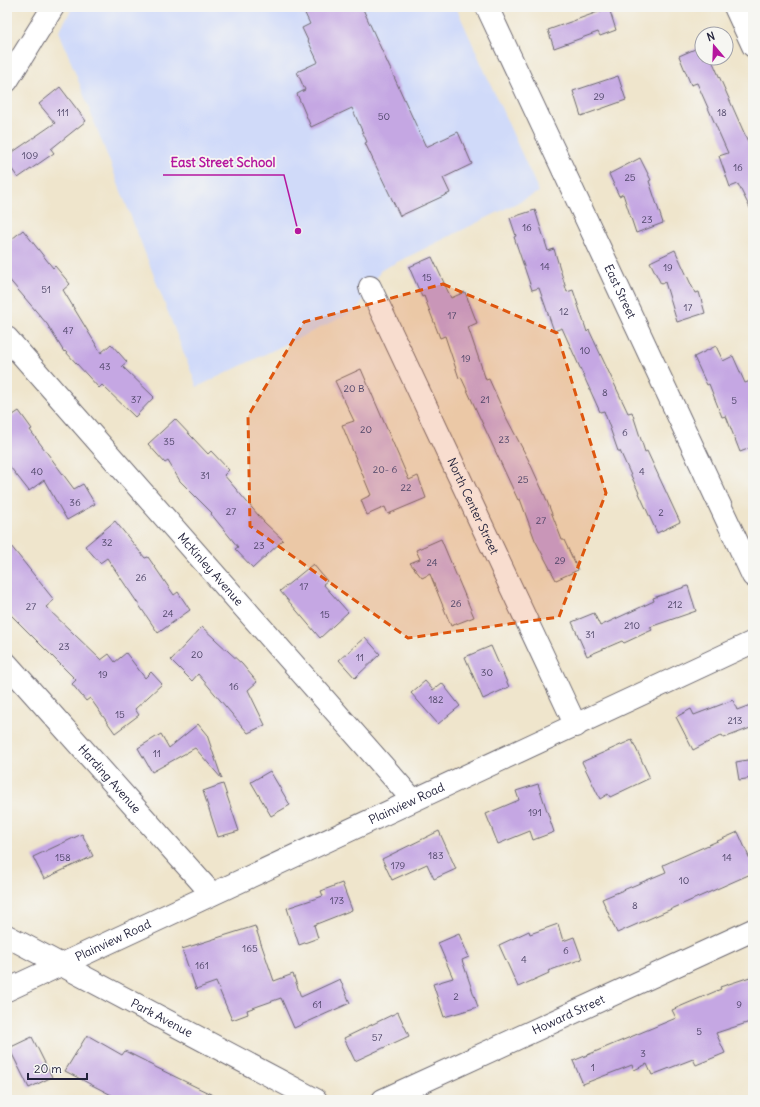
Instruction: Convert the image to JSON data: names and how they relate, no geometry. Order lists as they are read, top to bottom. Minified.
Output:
{"streets":{"street":["East Street","North Center Street","McKinley Avenue","Harding Avenue","Plainview Road","Howard Street","Park Avenue"]},"crossings":[["North Center Street","Plainview Road"],["McKinley Avenue","Plainview Road"],["Harding Avenue","Plainview Road"],["Plainview Road","Park Avenue"]],"places":["East Street School"],"house_numbers":["29","111","18","50","109","16","25","23","16","14","19","15","51","17","12","17","47","10","19","43","20 B","8","37","21","5","20","6","23","35","20- 6","40","4","31","25","22","36","27","2","27","32","23","29","24","26","17","26","212","27","24","15","210","31","23","20","11","30","19","16","182","15","213","11","191","183","158","14","179","10","173","8","165","6","4","161","2","61","9","5","57","3","1"],"scale_bar":"20 m","north":"top"}
